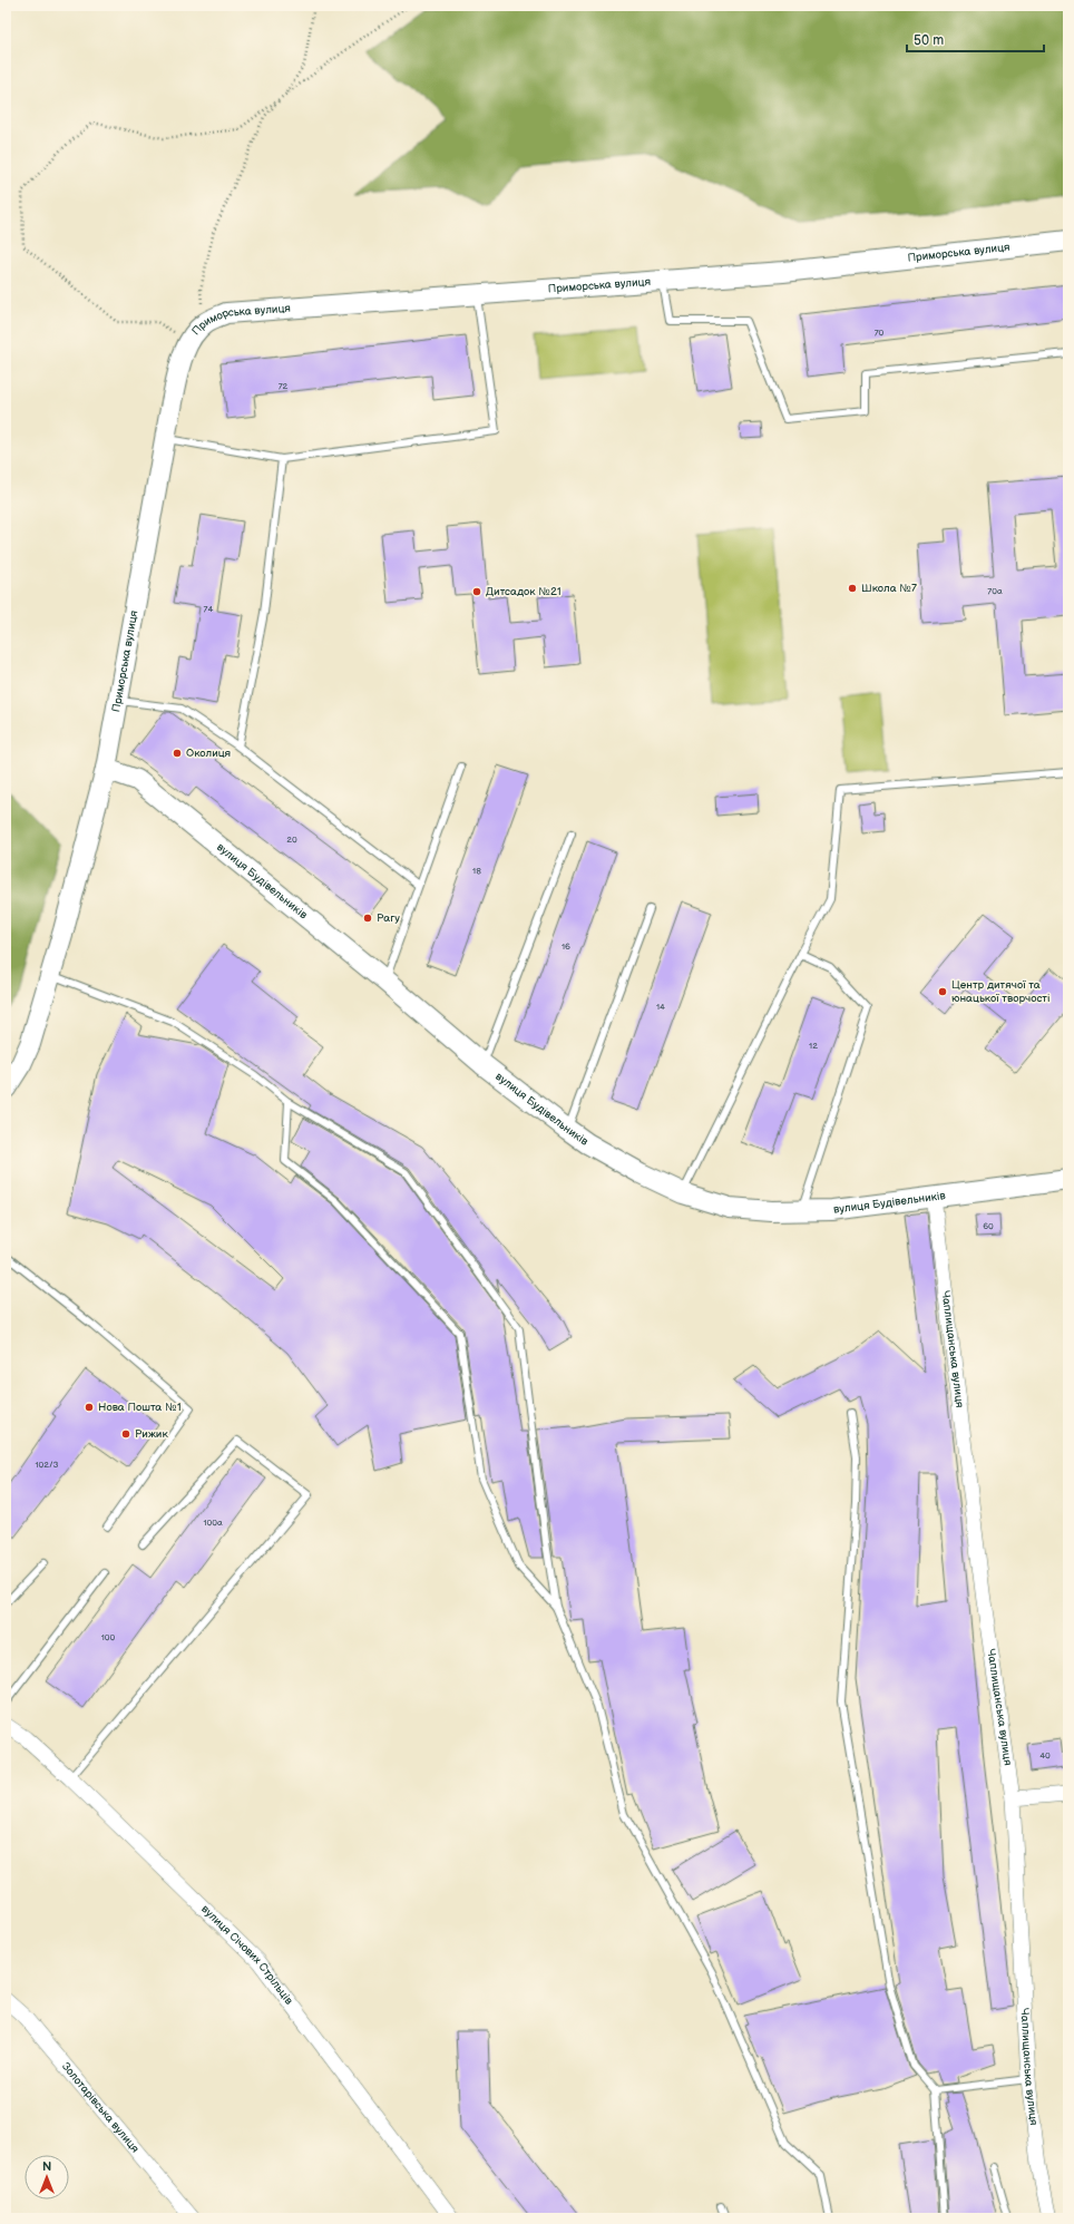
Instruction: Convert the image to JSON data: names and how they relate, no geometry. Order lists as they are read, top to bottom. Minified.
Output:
{"streets":{"street":["Приморська вулиця","вулиця Будівельників","Чаплищанська вулиця","вулиця Січових Стрільців","Золотарівська вулиця"]},"crossings":[["Приморська вулиця","вулиця Будівельників"],["вулиця Будівельників","Чаплищанська вулиця"]],"places":["Школа №7","Дитсадок №21","Околиця","Рагу","Центр дитячої та юнацької творчості","Нова Пошта №1","Рижик"],"house_numbers":["70","72","70а","74","20","18","16","14","12","60","102/3","100а","100","40"],"scale_bar":"50 m","north":"top"}
